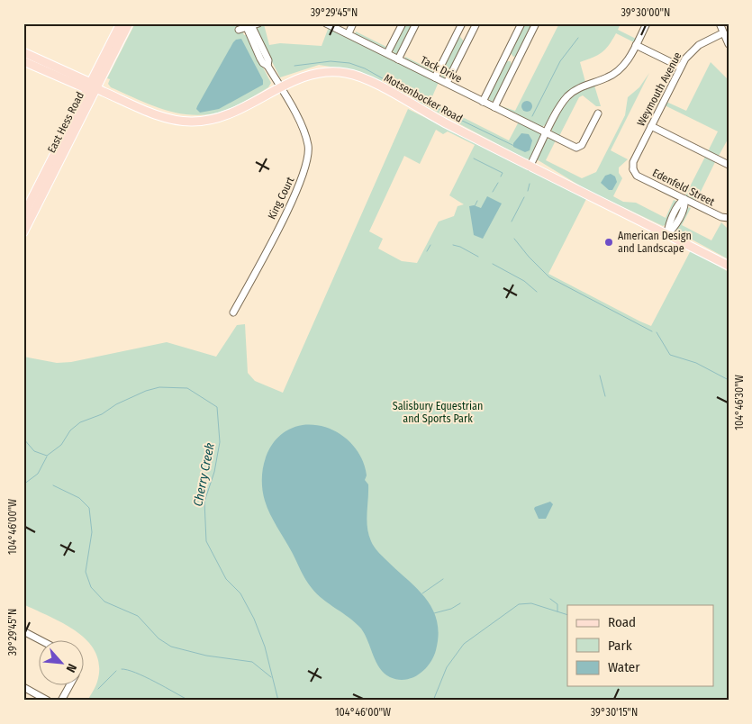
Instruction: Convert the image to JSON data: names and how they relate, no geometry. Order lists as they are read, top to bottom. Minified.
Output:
{"streets":{"main road":["Motsenbocker Road","East Hess Road"],"street":["Tack Drive","Weymouth Avenue","Edenfeld Street","King Court"]},"crossings":[["Weymouth Avenue","Edenfeld Street"],["Motsenbocker Road","East Hess Road"],["Motsenbocker Road","King Court"]],"water":["Cherry Creek"],"parks":["Salisbury Equestrian and Sports Park"],"places":["American Design and Landscape"],"legend":["Road","Park","Water"],"north":"bottom right","coordinates":["39°29'45\"N","39°30'00\"N","104°46'30\"W","104°46'00\"W","39°30'15\"N"]}
